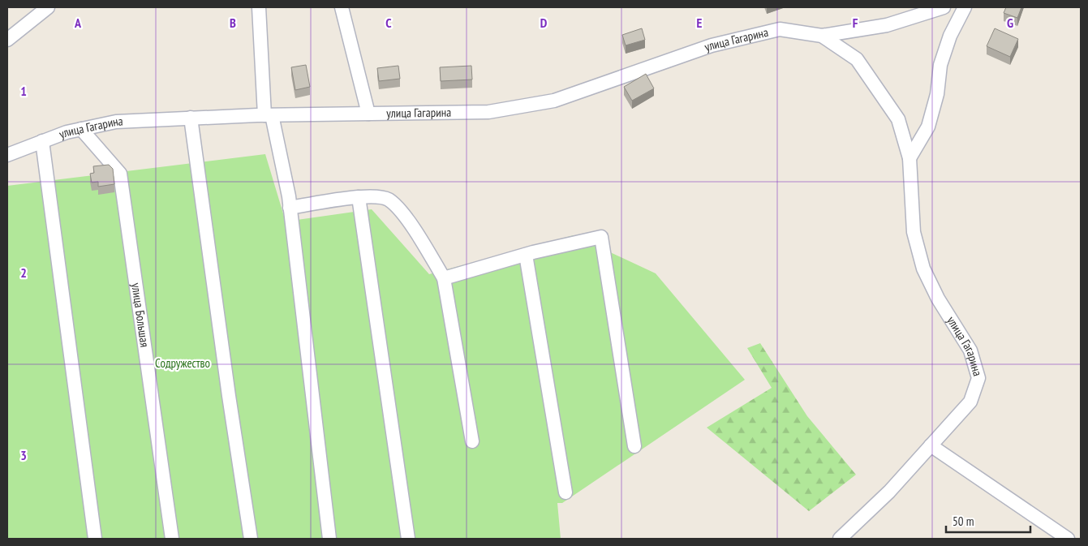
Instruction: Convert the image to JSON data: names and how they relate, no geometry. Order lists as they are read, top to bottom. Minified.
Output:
{"streets":{"street":["улица Гагарина","улица Большая"]},"crossings":[["улица Гагарина","улица Большая"]],"parks":["Содружество"],"scale_bar":"50 m","grid":{"columns":["A","B","C","D","E","F","G"],"rows":["1","2","3"]}}
